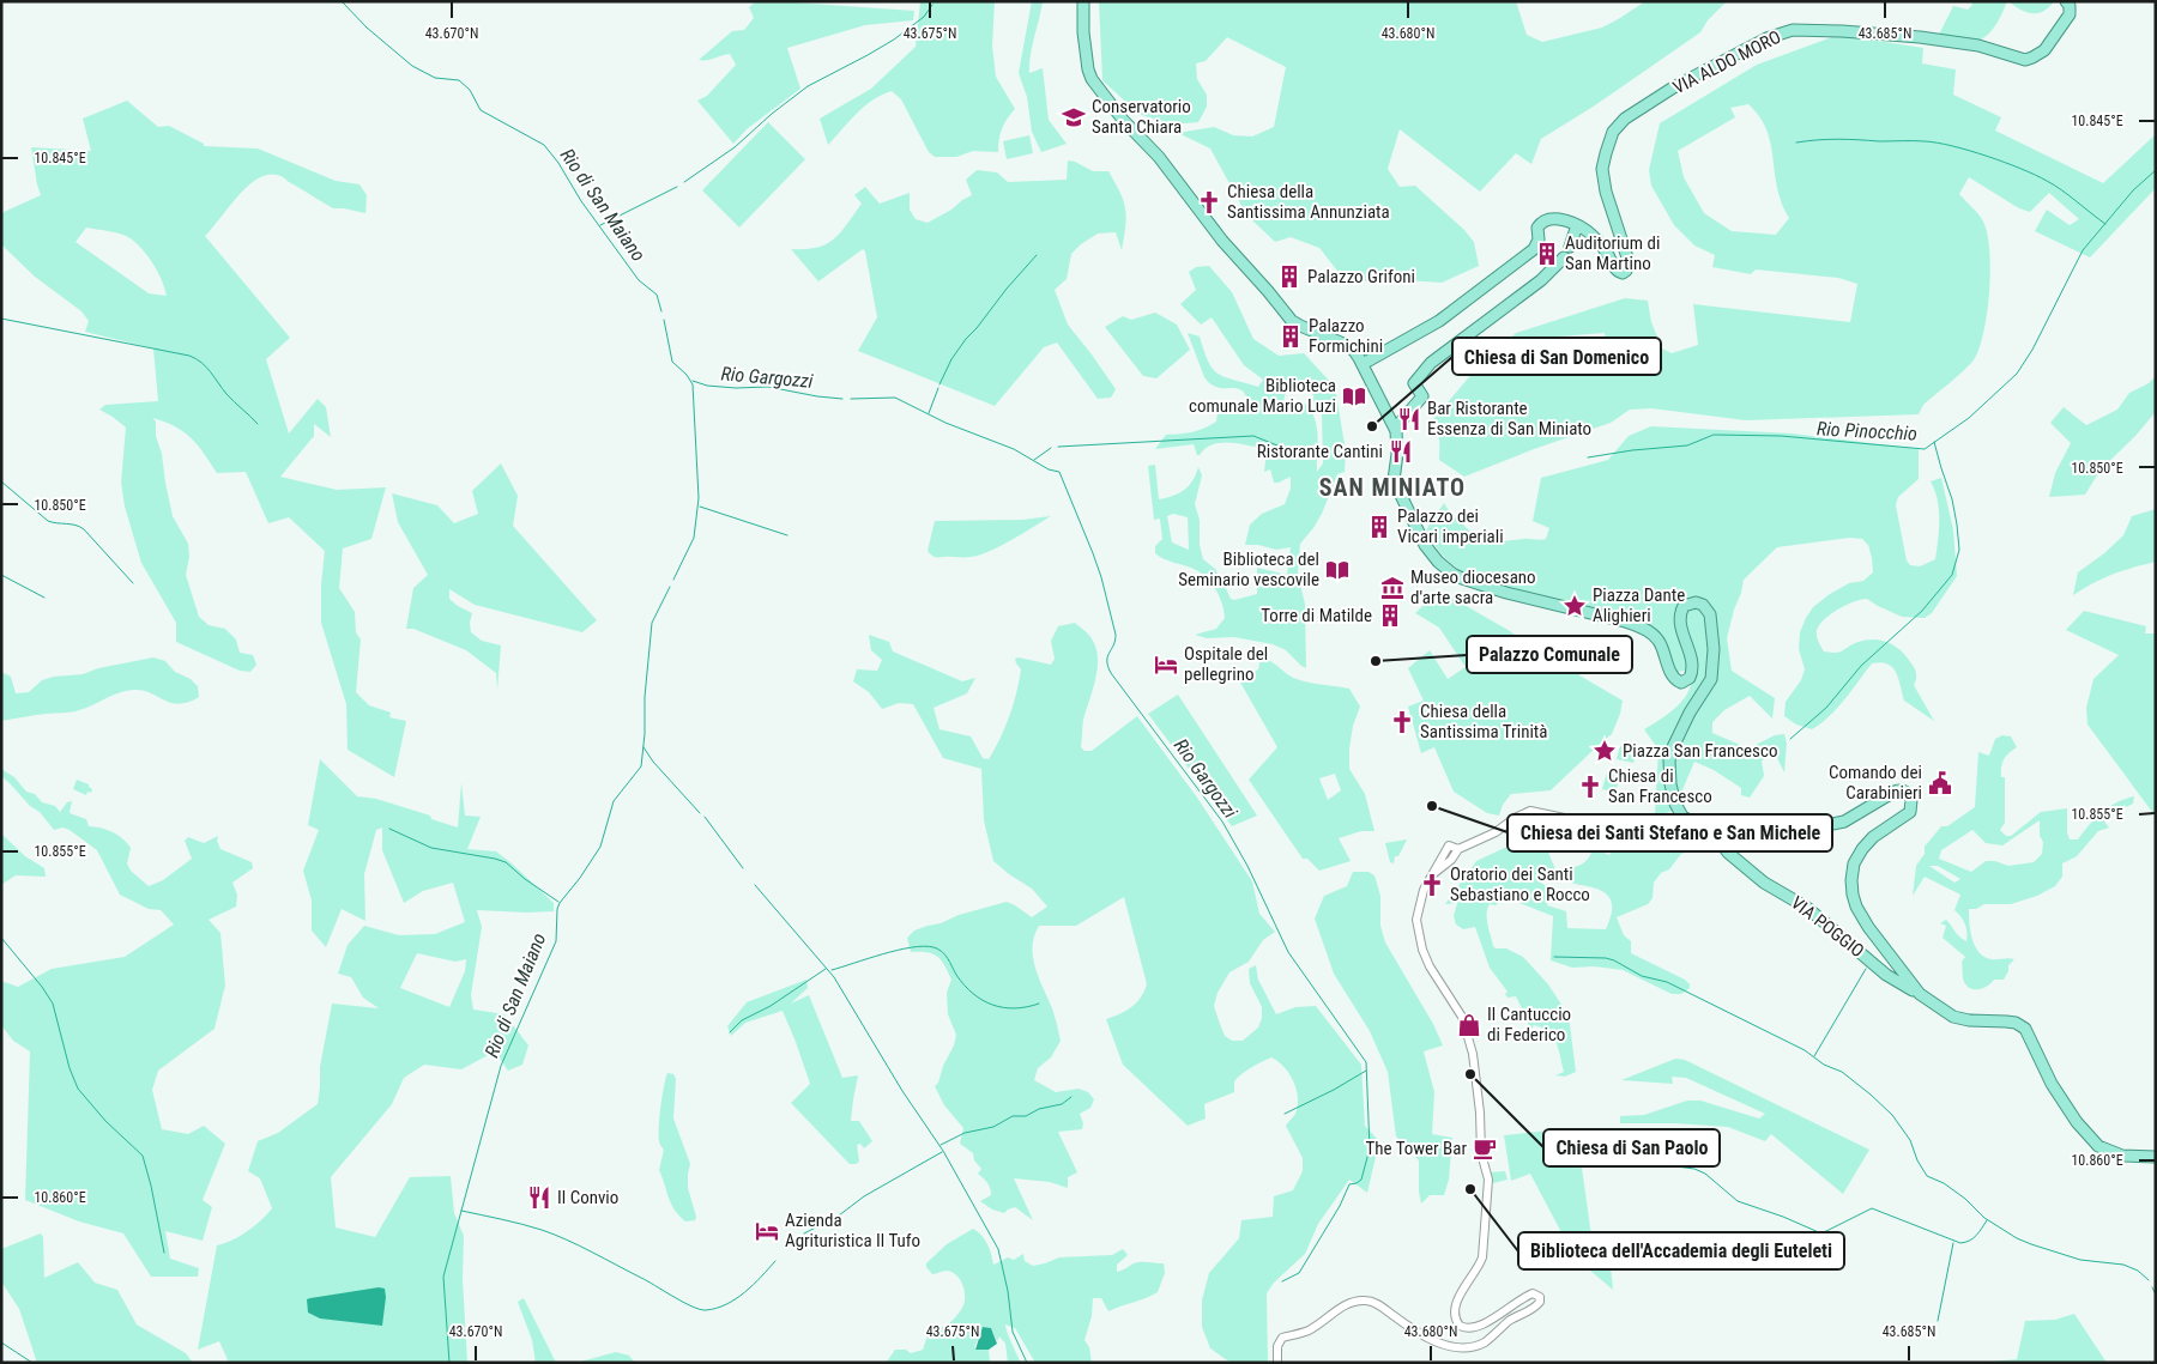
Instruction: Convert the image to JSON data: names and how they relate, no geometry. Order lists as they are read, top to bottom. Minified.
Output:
{"streets":{"main road":["VIA ALDO MORO","VIA POGGIO"]},"districts":["SAN MINIATO"],"water":["Rio di San Maiano","Rio Gargozzi","Rio Pinocchio"],"places":{"school or university":["Conservatorio Santa Chiara"],"church":["Chiesa della Santissima Annunziata","Chiesa della Santissima Trinità","Chiesa di San Francesco","Oratorio dei Santi Sebastiano e Rocco"],"building":["Auditorium di San Martino","Palazzo Grifoni","Palazzo Formichini","Palazzo dei Vicari imperiali","Torre di Matilde"],"library":["Biblioteca comunale Mario Luzi","Biblioteca del Seminario vescovile"],"restaurant":["Bar Ristorante Essenza di San Miniato","Ristorante Cantini","Il Convio"],"other":["Chiesa di San Domenico","Palazzo Comunale","Chiesa dei Santi Stefano e San Michele","Chiesa di San Paolo","Biblioteca dell'Accademia degli Euteleti"],"museum":["Museo diocesano d'arte sacra"],"place":["Piazza Dante Alighieri","Piazza San Francesco"],"hotel":["Ospitale del pellegrino","Azienda Agrituristica Il Tufo"],"public building":["Comando dei Carabinieri"],"shop":["Il Cantuccio di Federico"],"cafe":["The Tower Bar"]},"coordinates":["43.670°N","43.675°N","43.680°N","43.685°N","10.845°E","10.850°E","10.855°E","10.860°E"]}
